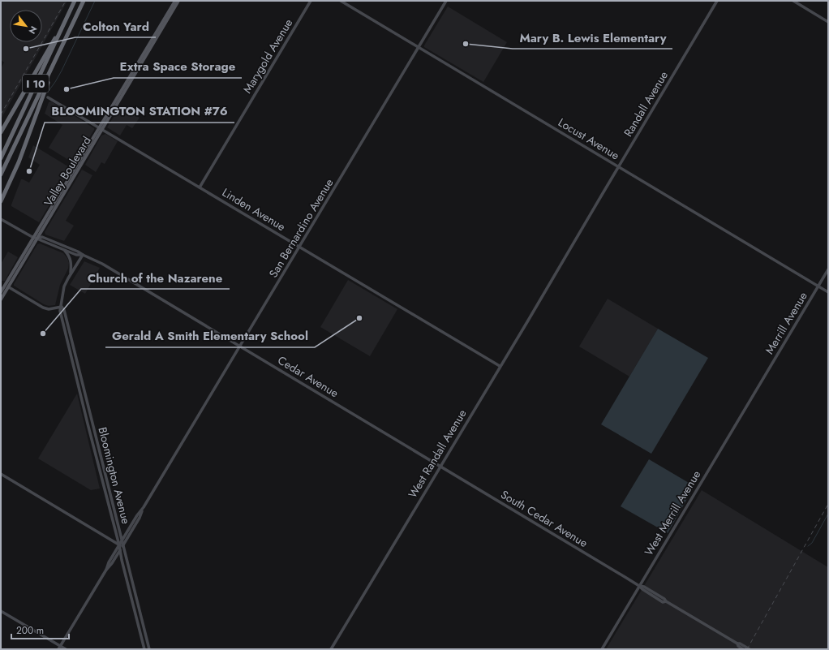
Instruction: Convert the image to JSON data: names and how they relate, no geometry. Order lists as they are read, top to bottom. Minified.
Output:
{"streets":{"highway":["I 10"],"main road":["Marygold Avenue","Randall Avenue","Locust Avenue","Valley Boulevard","Linden Avenue","San Bernardino Avenue","Merrill Avenue","Cedar Avenue","West Randall Avenue","Bloomington Avenue","West Merrill Avenue","South Cedar Avenue"]},"crossings":[["Marygold Avenue","Linden Avenue"],["Randall Avenue","Locust Avenue"],["Randall Avenue","West Randall Avenue"],["Locust Avenue","San Bernardino Avenue"],["Locust Avenue","Merrill Avenue"],["Valley Boulevard","Linden Avenue"],["Valley Boulevard","Cedar Avenue"],["Linden Avenue","San Bernardino Avenue"],["Linden Avenue","West Randall Avenue"],["San Bernardino Avenue","Cedar Avenue"],["Merrill Avenue","West Merrill Avenue"],["Cedar Avenue","West Randall Avenue"],["Cedar Avenue","Bloomington Avenue"],["Cedar Avenue","South Cedar Avenue"],["West Randall Avenue","South Cedar Avenue"],["West Merrill Avenue","South Cedar Avenue"]],"places":["Mary B. Lewis Elementary","Colton Yard","Extra Space Storage","BLOOMINGTON STATION #76","Gerald A Smith Elementary School","Church of the Nazarene"],"scale_bar":"200 m","north":"bottom right"}
